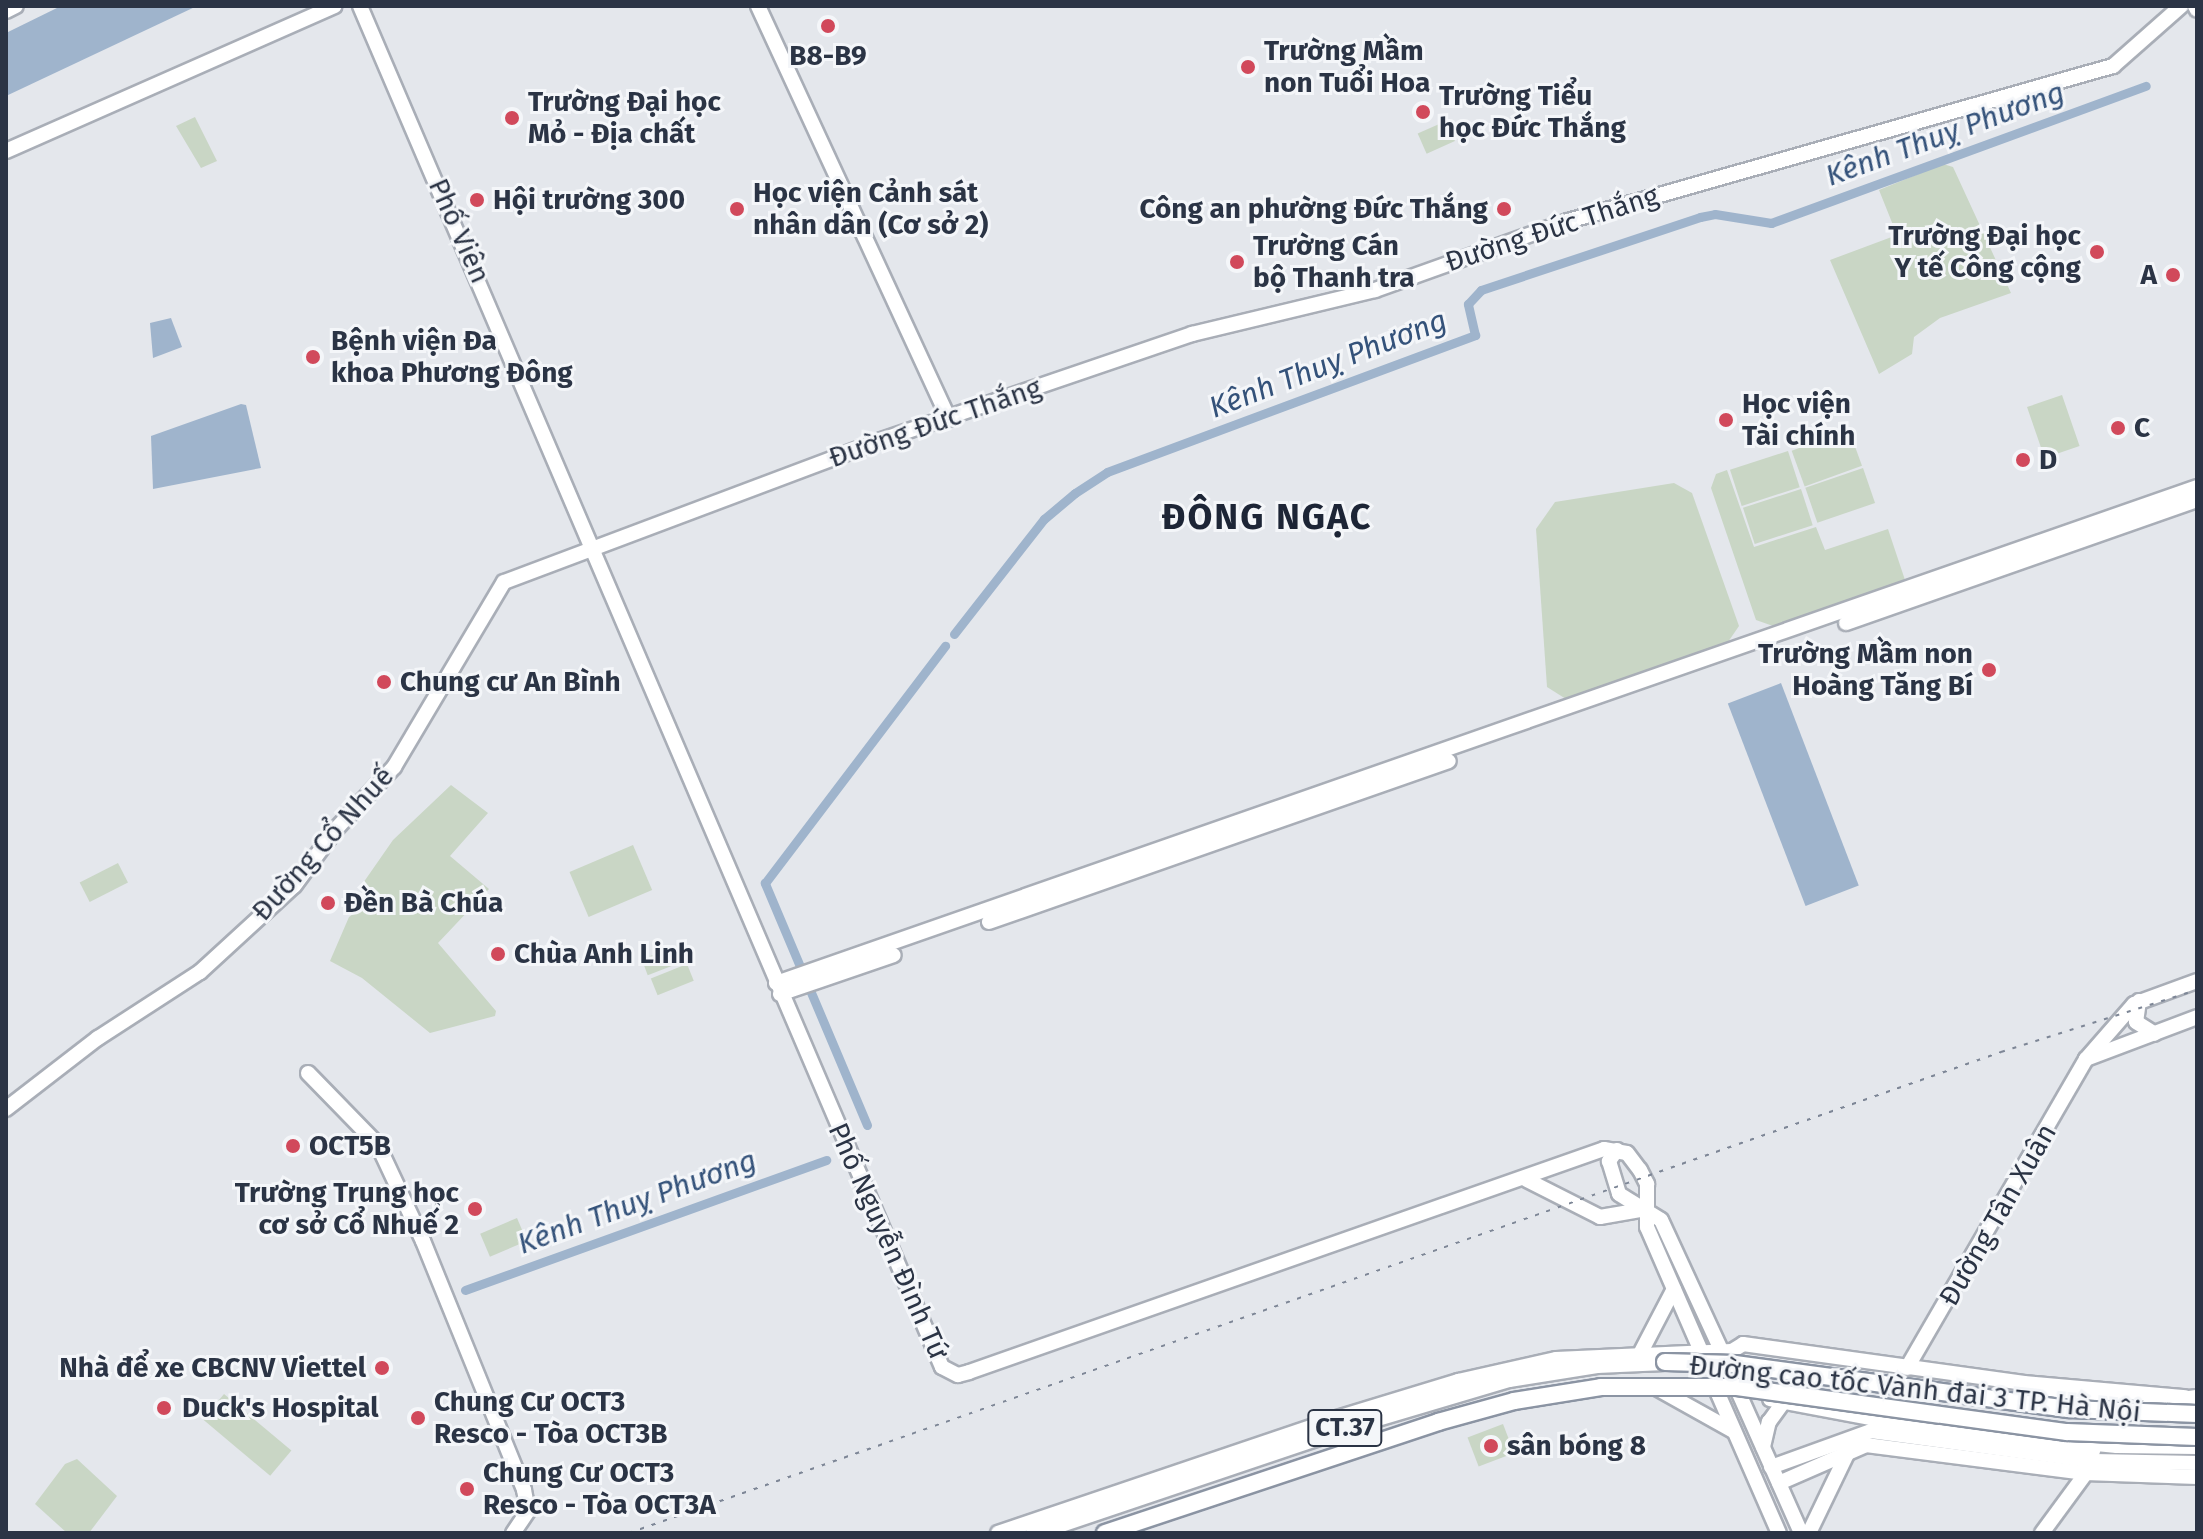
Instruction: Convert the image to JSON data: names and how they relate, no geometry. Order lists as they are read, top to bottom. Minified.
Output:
{"streets":{"highway":["Đường cao tốc Vành đai 3 TP. Hà Nội","CT.37"],"street":["Đường Đức Thắng","Phố Viên","Đường Cổ Nhuế","Đường Tân Xuân","Phố Nguyễn Đình Tứ"]},"crossings":[["Đường Đức Thắng","Phố Viên"],["Đường Đức Thắng","Đường Cổ Nhuế"],["Đường Đức Thắng","Phố Nguyễn Đình Tứ"],["Phố Viên","Đường Cổ Nhuế"],["Phố Viên","Phố Nguyễn Đình Tứ"],["Đường Cổ Nhuế","Phố Nguyễn Đình Tứ"]],"districts":["ĐÔNG NGẠC"],"water":["Kênh Thuỵ Phương"],"places":["B8-B9","Trường Mầm non Tuổi Hoa","Trường Tiểu học Đức Thắng","Trường Đại học Mỏ - Địa chất","Hội trường 300","Học viện Cảnh sát nhân dân (Cơ sở 2)","Công an phường Đức Thắng","Trường Đại học Y tế Công cộng","Trường Cán bộ Thanh tra","A","Bệnh viện Đa khoa Phương Đông","Học viện Tài chính","C","D","Trường Mầm non Hoàng Tăng Bí","Chung cư An Bình","Đền Bà Chúa","Chùa Anh Linh","OCT5B","Trường Trung học cơ sở Cổ Nhuế 2","Nhà để xe CBCNV Viettel","Duck's Hospital","Chung Cư OCT3 Resco - Tòa OCT3B","sân bóng 8","Chung Cư OCT3 Resco - Tòa OCT3A"]}
